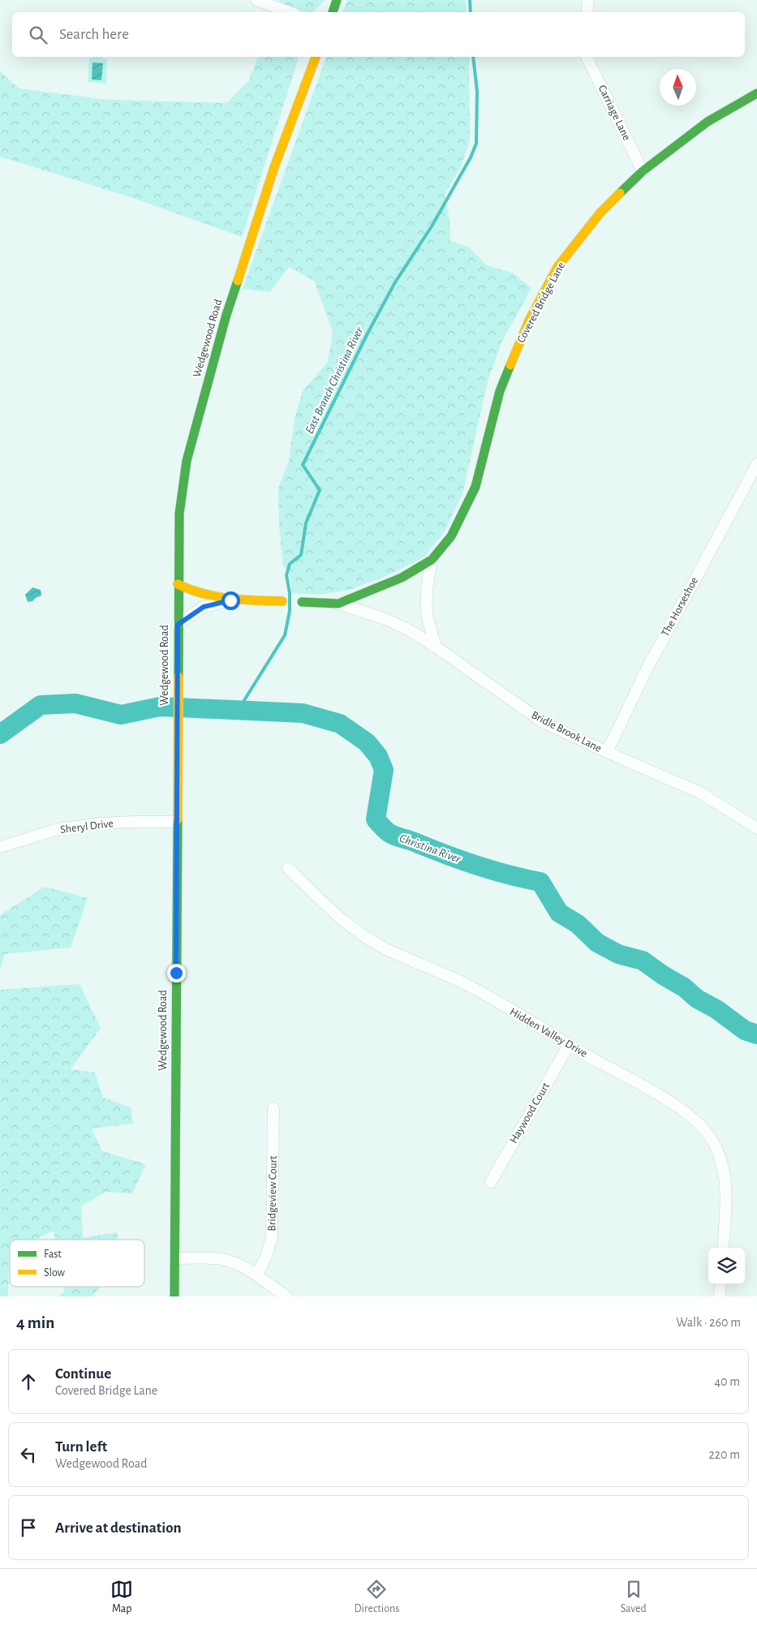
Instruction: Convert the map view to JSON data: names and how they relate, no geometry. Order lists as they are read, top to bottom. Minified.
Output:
{"streets":{"street":["Carriage Lane","Covered Bridge Lane","Wedgewood Road","The Horseshoe","Bridle Brook Lane","Sheryl Drive","Hidden Valley Drive","Haywood Court","Bridgeview Court"]},"crossings":[["Carriage Lane","Covered Bridge Lane"],["Covered Bridge Lane","Bridle Brook Lane"],["Wedgewood Road","Sheryl Drive"],["The Horseshoe","Bridle Brook Lane"],["Hidden Valley Drive","Haywood Court"]],"water":["East Branch Christina River","Christina River"],"legend":["Fast","Slow"],"north":"top","page":{"search":"Search here","heading":["4 min","Walk · 260 m"],"list":[["Continue","Covered Bridge Lane","40 m"],["Turn left","Wedgewood Road","220 m"],"Arrive at destination"],"nav":["Map","Directions","Saved"]}}
